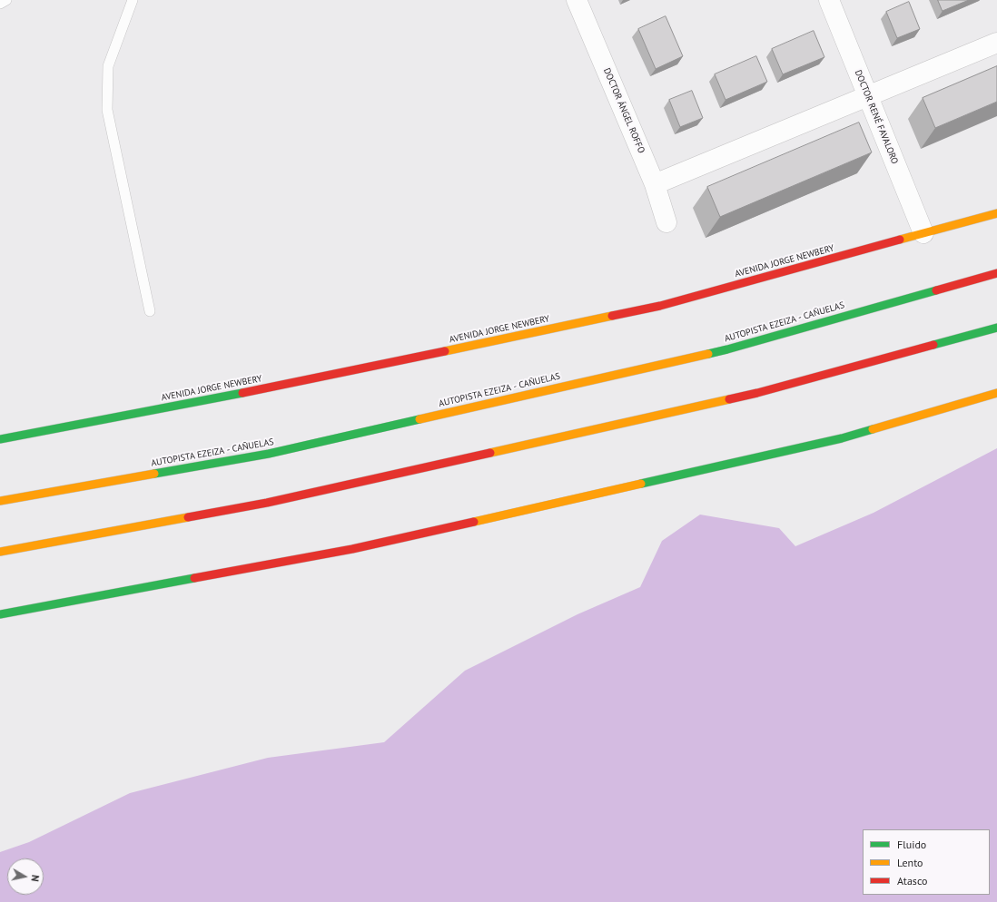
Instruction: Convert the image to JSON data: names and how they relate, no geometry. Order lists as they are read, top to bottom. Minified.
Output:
{"streets":{"main road":["AVENIDA JORGE NEWBERY","AUTOPISTA EZEIZA - CAÑUELAS"],"street":["DOCTOR ÁNGEL ROFFO","DOCTOR RENÉ FAVALORO"]},"crossings":[["DOCTOR RENÉ FAVALORO","AVENIDA JORGE NEWBERY"]],"legend":["Fluido","Lento","Atasco"],"north":"right"}
